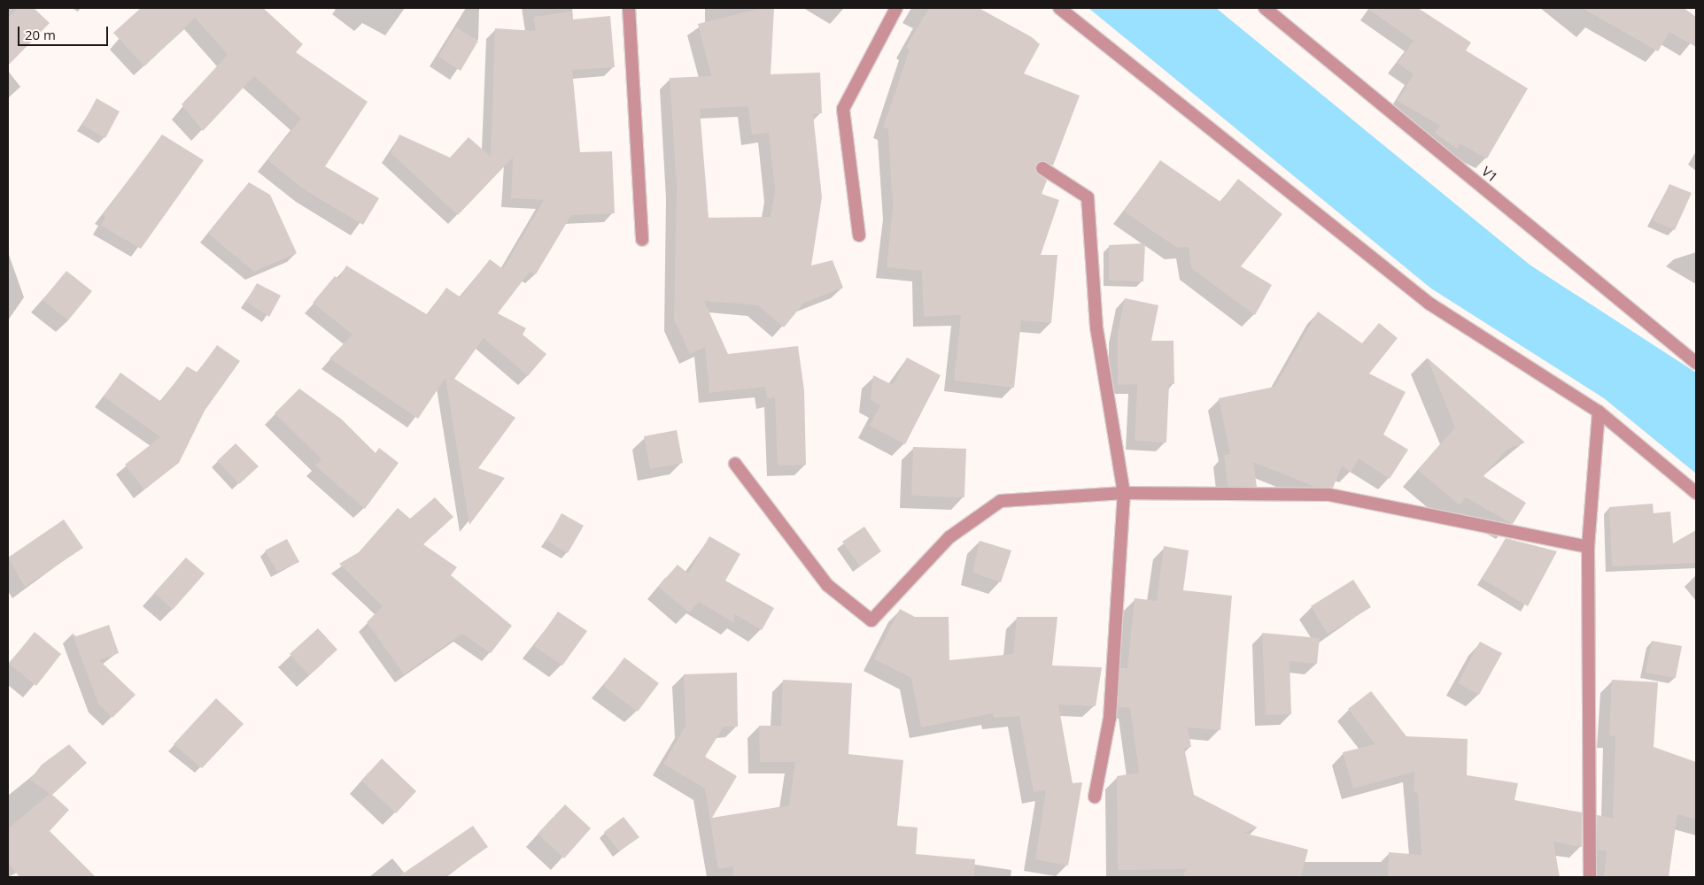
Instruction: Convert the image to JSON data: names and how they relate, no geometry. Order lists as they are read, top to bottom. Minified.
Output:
{"streets":{"street":["V1"]},"scale_bar":"20 m"}
